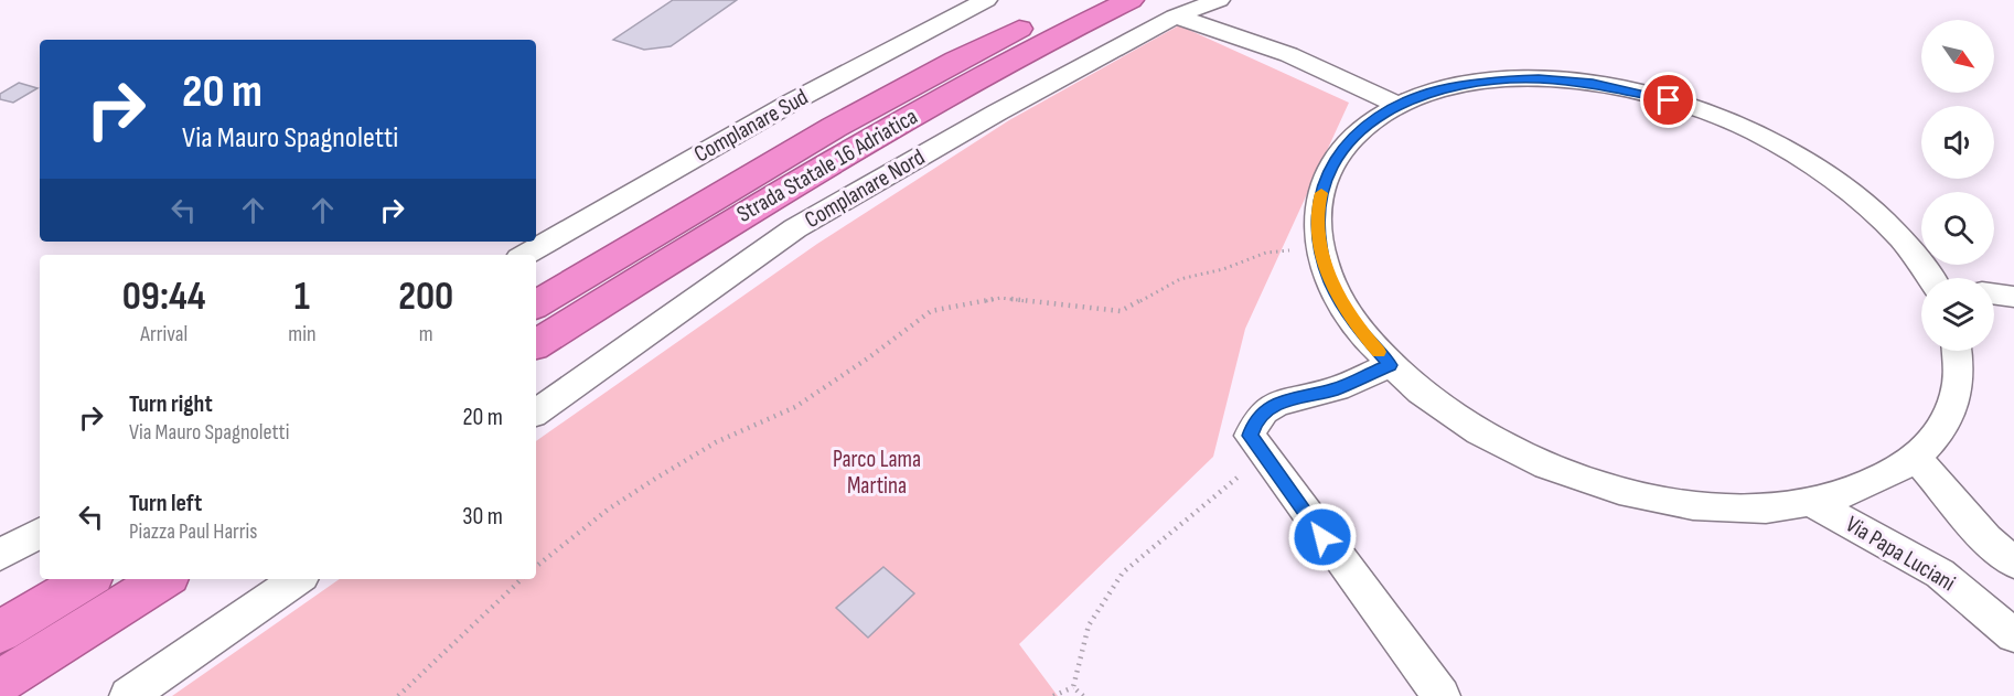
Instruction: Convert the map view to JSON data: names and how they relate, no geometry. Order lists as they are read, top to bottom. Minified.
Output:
{"streets":{"highway":["Strada Statale 16 Adriatica"],"street":["Complanare Sud","Complanare Nord","Via Papa Luciani"]},"parks":["Parco Lama Martina"],"north":"bottom right","page":{"turn":["20 m","Via Mauro Spagnoletti"],"eta":["09:44","Arrival","1","min","200","m"],"list":[{"name":"Turn right","note":"Via Mauro Spagnoletti","value":"20 m"},{"name":"Turn left","note":"Piazza Paul Harris","value":"30 m"}]}}
